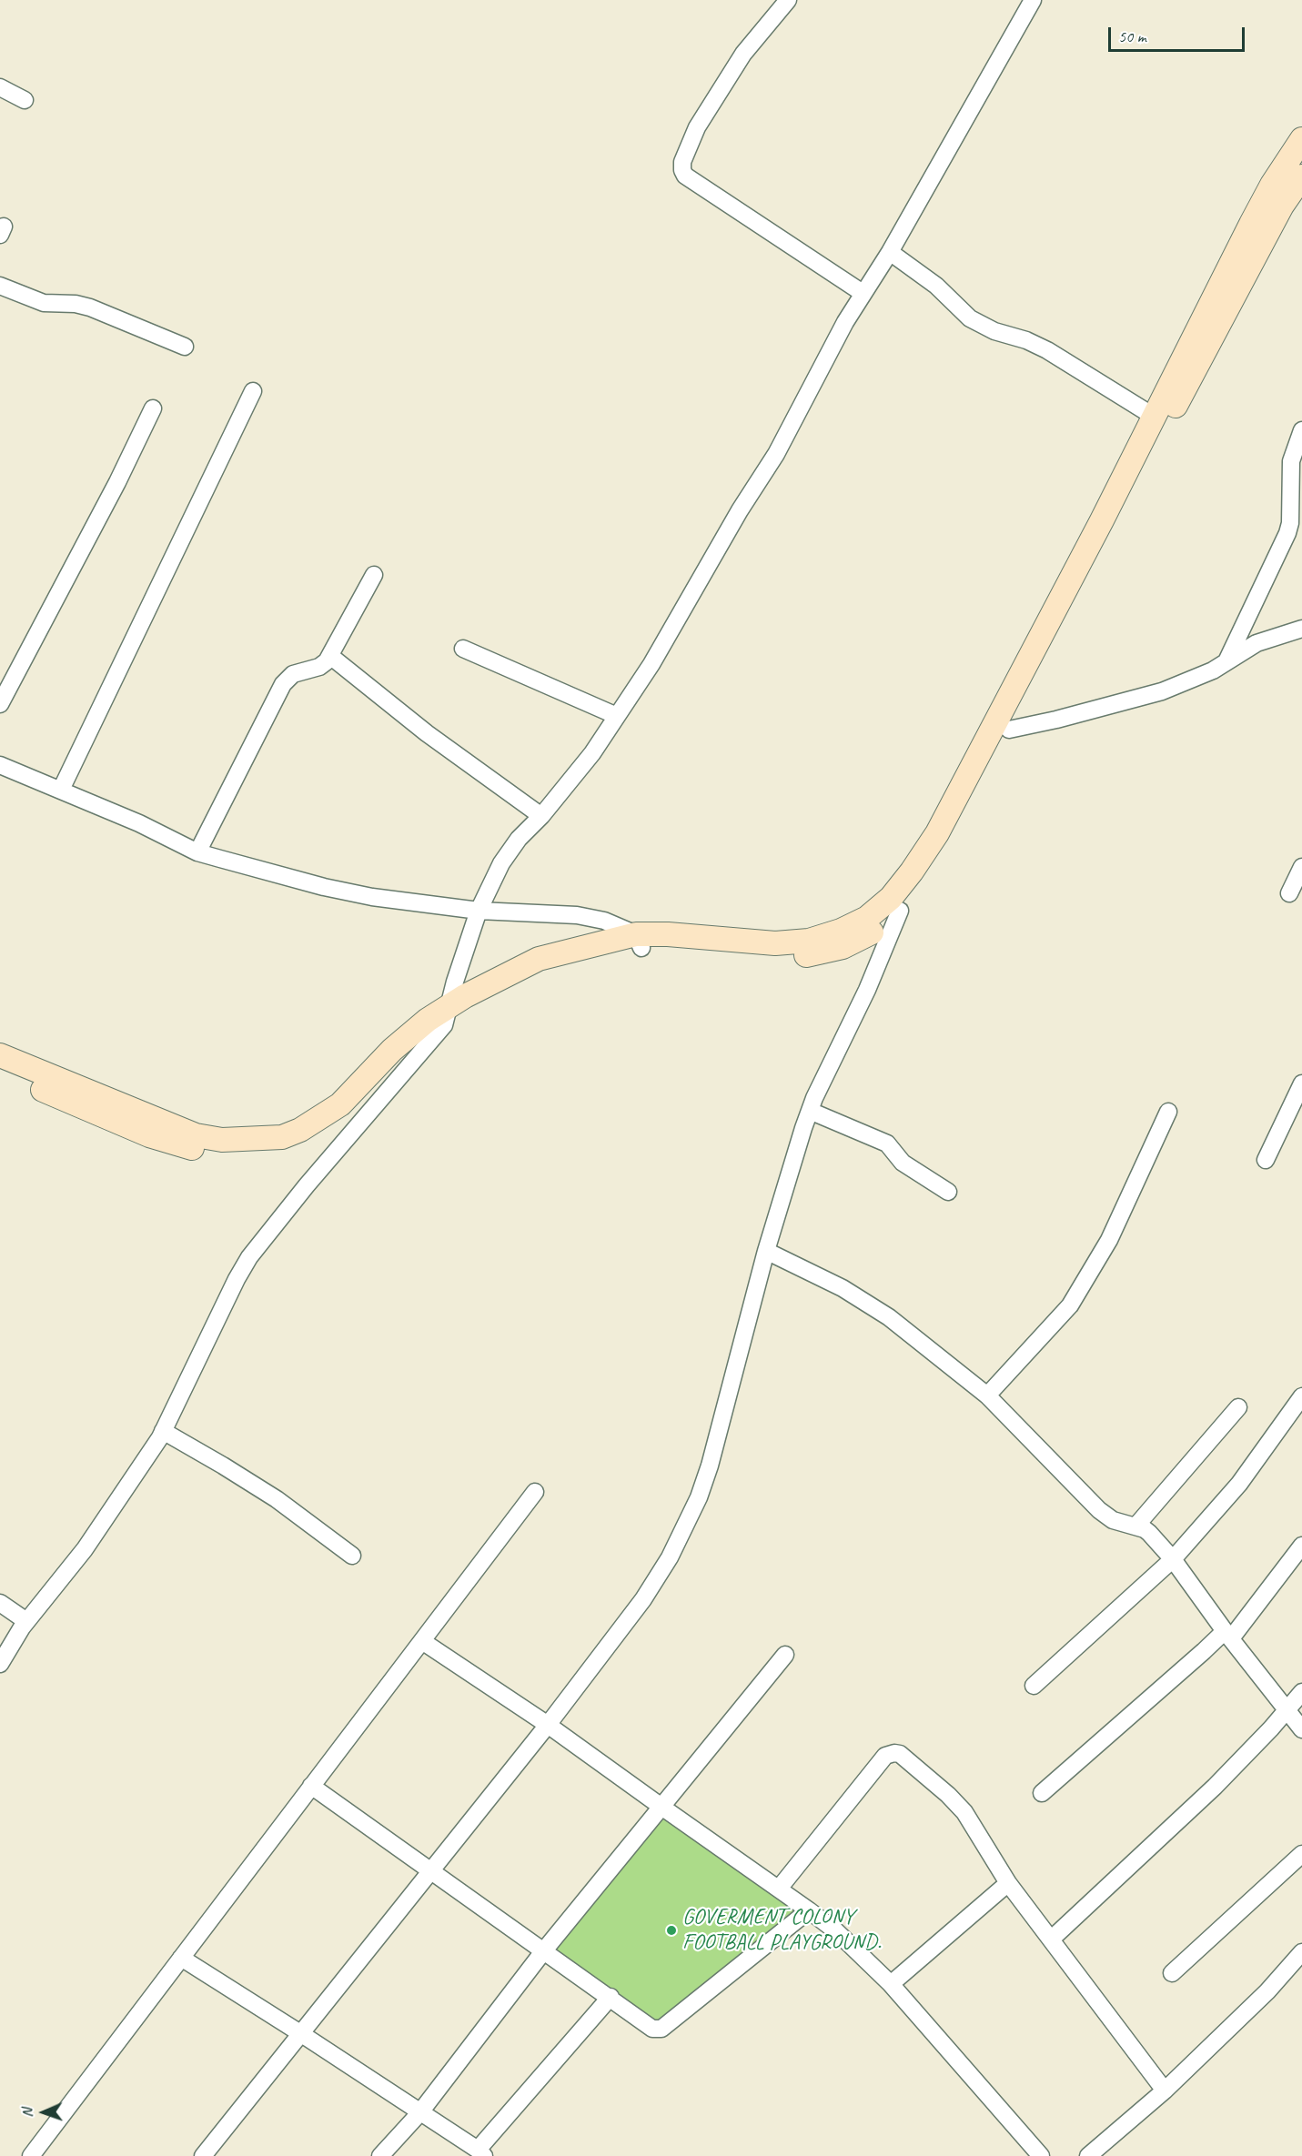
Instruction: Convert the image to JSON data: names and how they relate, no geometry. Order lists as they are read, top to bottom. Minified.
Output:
{"places":["GOVERMENT COLONY FOOTBALL PLAYGROUND."],"scale_bar":"50 m","north":"left"}
